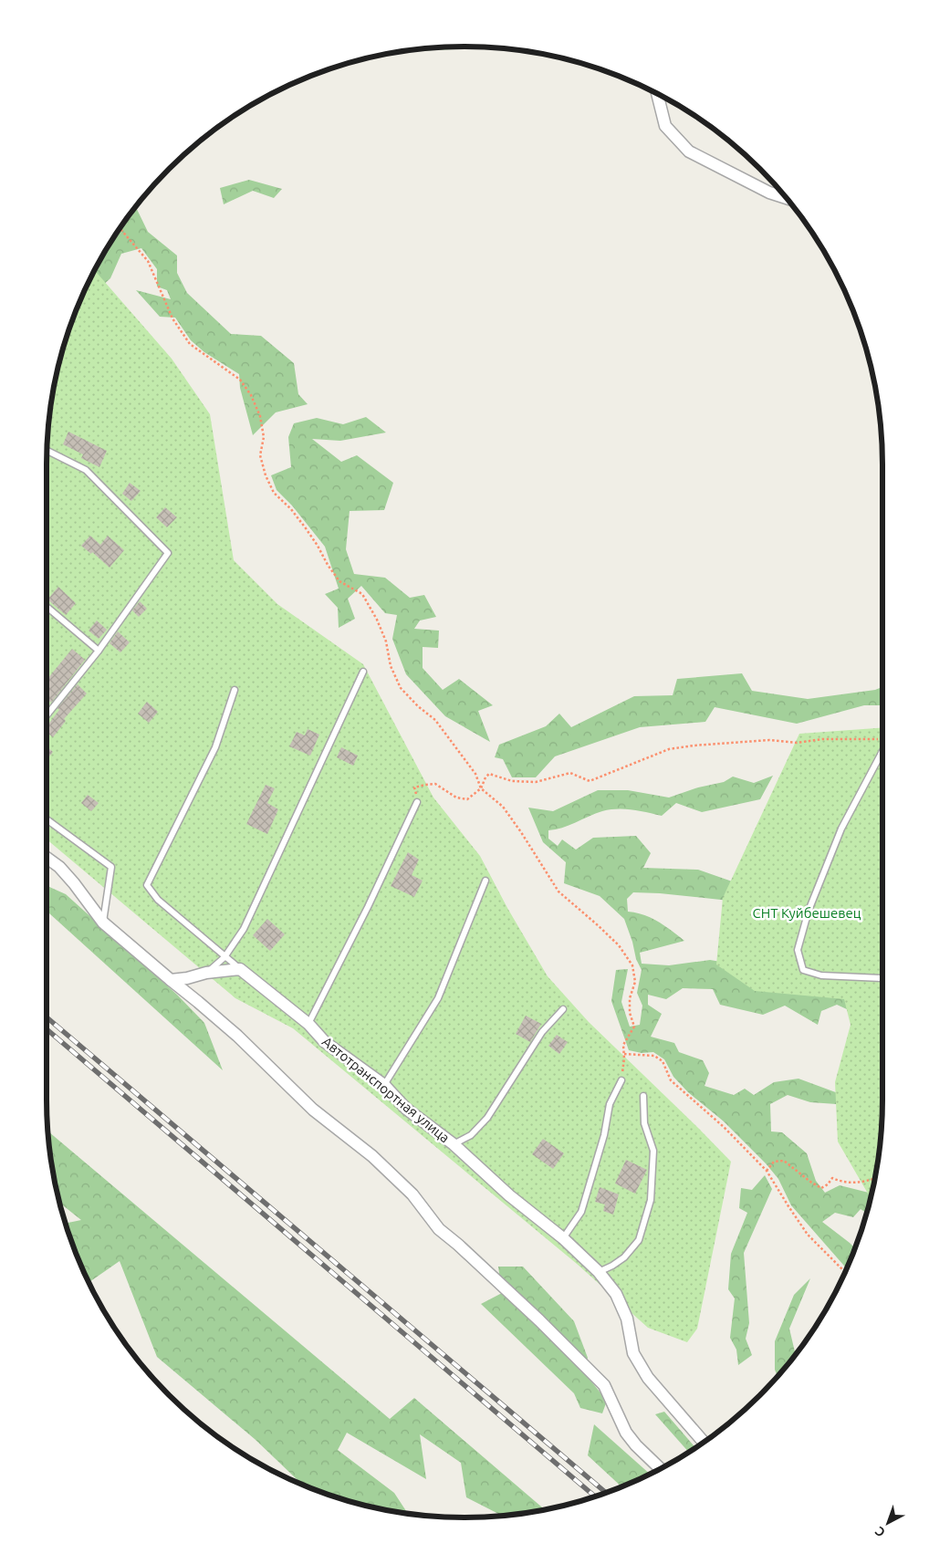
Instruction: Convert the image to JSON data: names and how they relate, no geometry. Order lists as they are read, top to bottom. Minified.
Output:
{"streets":{"street":["Автотранспортная улица"]},"parks":["СНТ Куйбешевец"],"north":"bottom left"}
